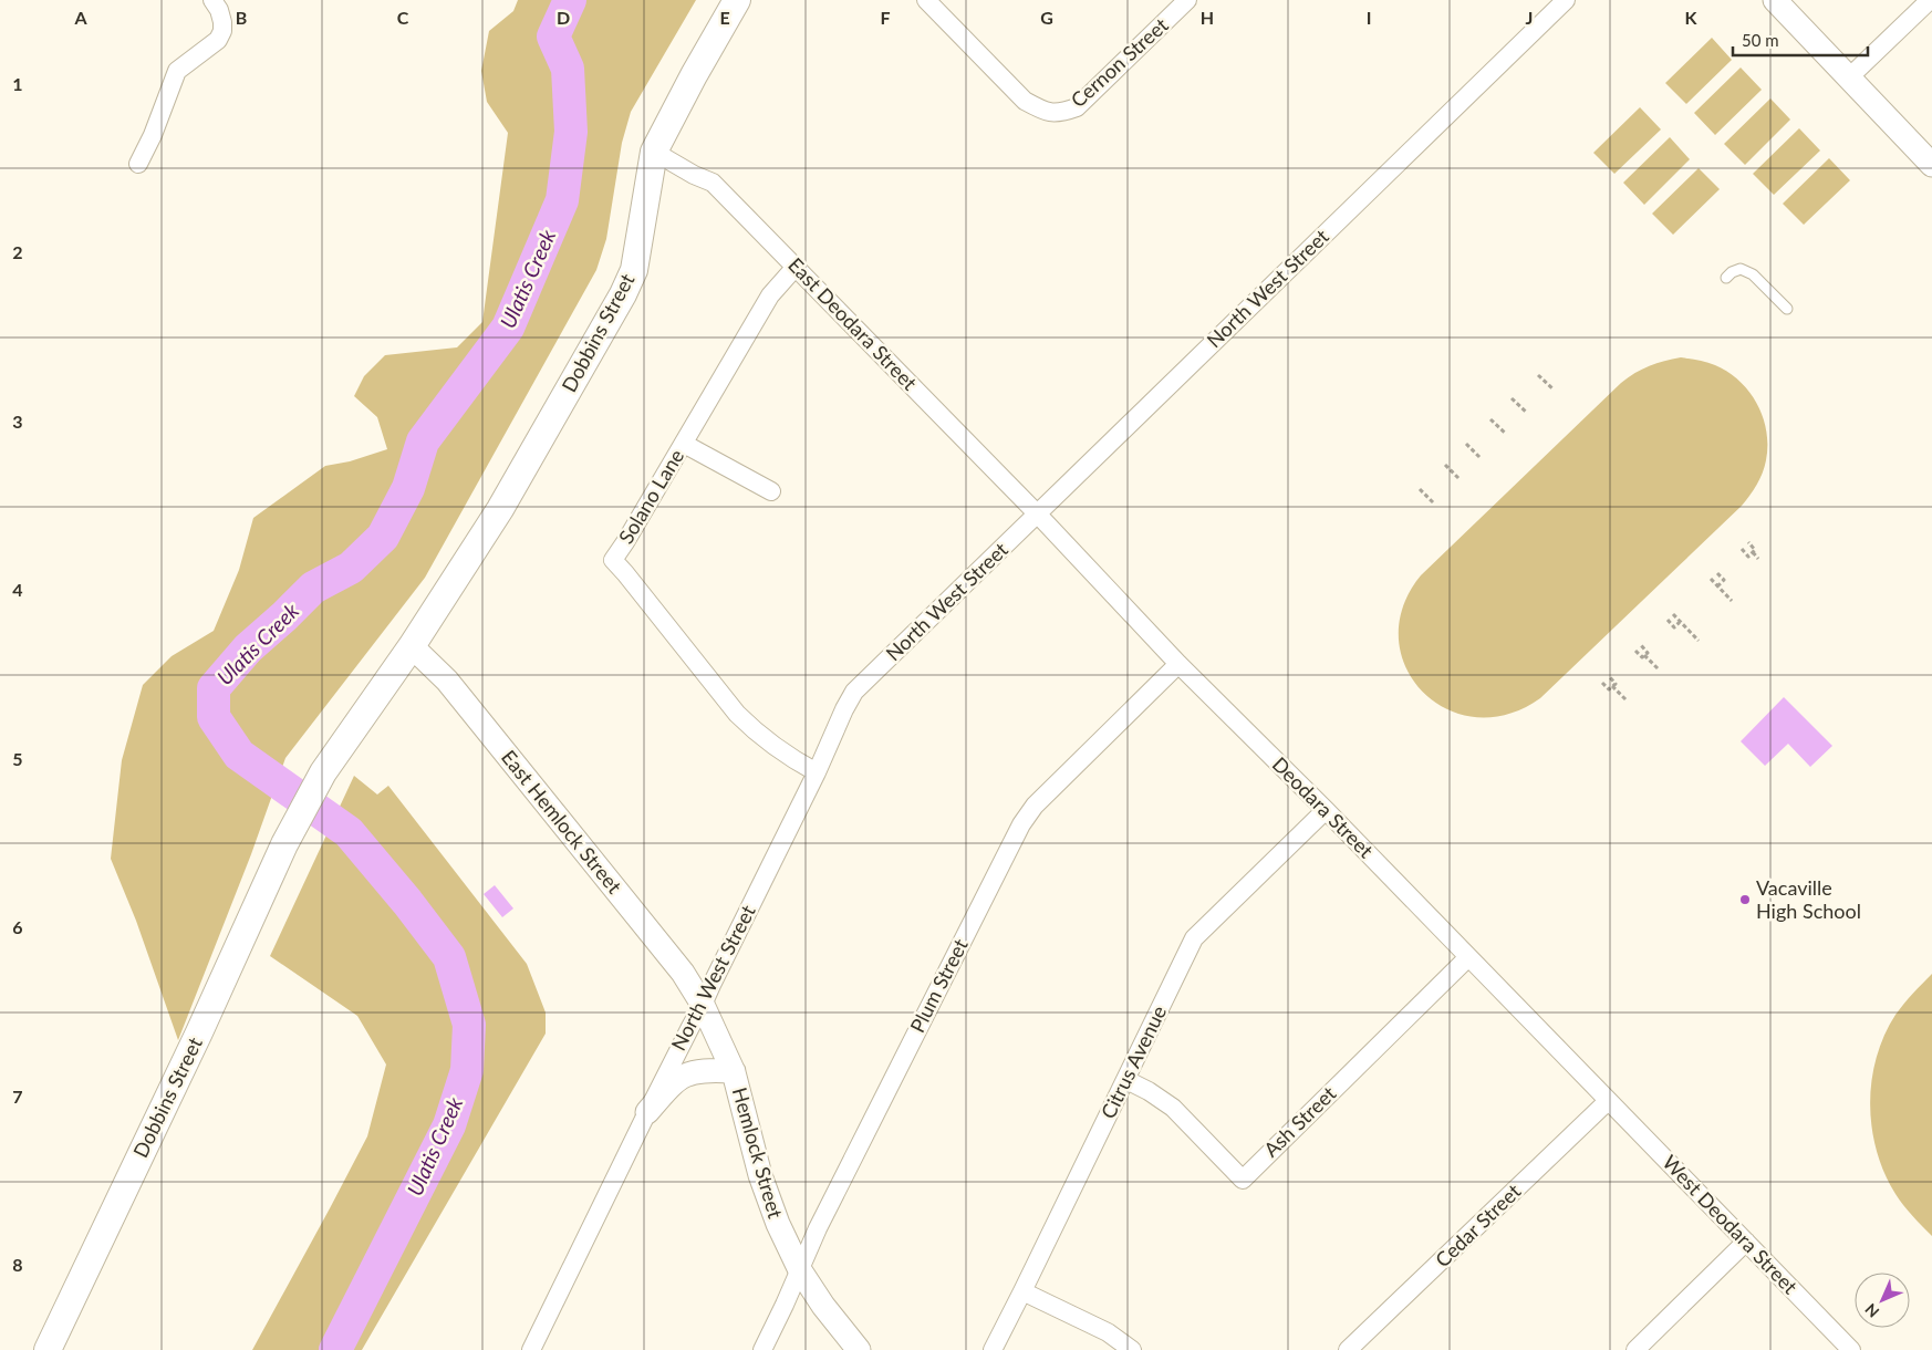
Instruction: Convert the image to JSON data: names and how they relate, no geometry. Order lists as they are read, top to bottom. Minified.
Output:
{"streets":{"main road":["Dobbins Street"],"street":["Cernon Street","North West Street","East Deodara Street","Solano Lane","Deodara Street","East Hemlock Street","Plum Street","Citrus Avenue","Ash Street","Hemlock Street","West Deodara Street","Cedar Street"]},"crossings":[["North West Street","East Deodara Street"],["North West Street","Solano Lane"],["North West Street","Deodara Street"],["North West Street","East Hemlock Street"],["North West Street","Hemlock Street"],["East Deodara Street","Dobbins Street"],["East Deodara Street","Solano Lane"],["East Deodara Street","Deodara Street"],["Dobbins Street","East Hemlock Street"],["Deodara Street","Plum Street"],["Deodara Street","Citrus Avenue"],["Deodara Street","Ash Street"],["Deodara Street","West Deodara Street"],["Deodara Street","Cedar Street"],["East Hemlock Street","Hemlock Street"],["Plum Street","Hemlock Street"],["Citrus Avenue","Ash Street"],["West Deodara Street","Cedar Street"]],"water":["Ulatis Creek"],"places":["Vacaville High School"],"scale_bar":"50 m","north":"bottom left","grid":{"columns":["A","B","C","D","E","F","G","H","I","J","K"],"rows":["1","2","3","4","5","6","7","8"]}}
